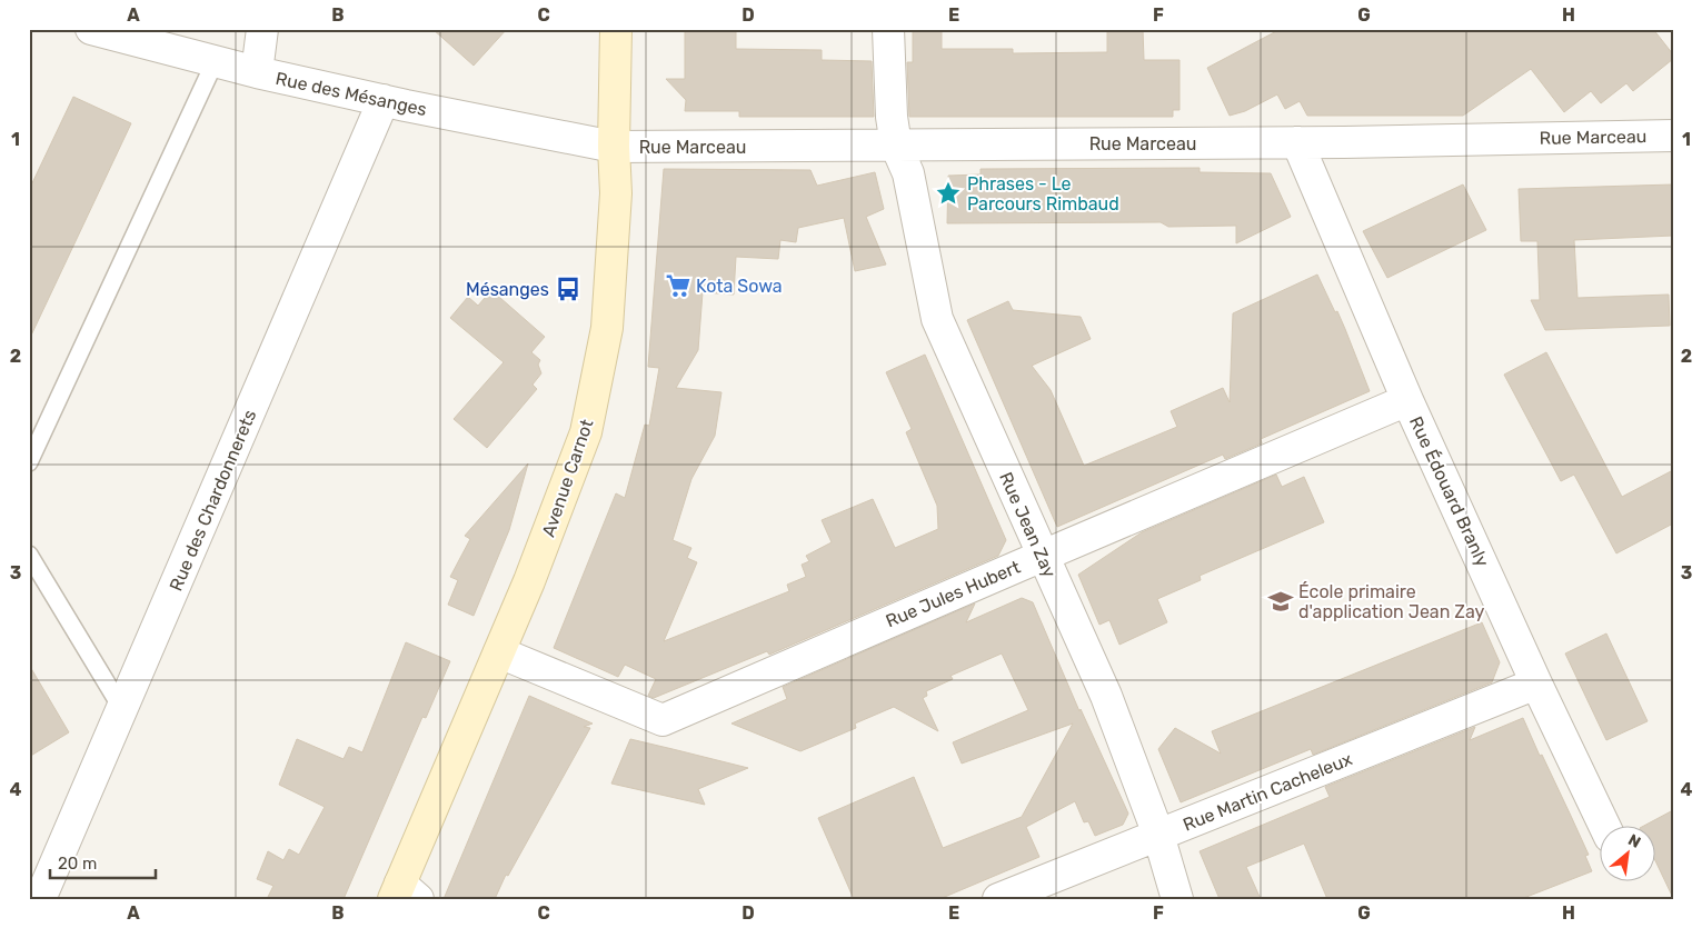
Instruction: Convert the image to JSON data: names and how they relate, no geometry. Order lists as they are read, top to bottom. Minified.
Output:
{"streets":{"main road":["Avenue Carnot"],"street":["Rue des Mésanges","Rue Marceau","Rue Édouard Branly","Rue des Chardonnerets","Rue Jean Zay","Rue Jules Hubert","Rue Martin Cacheleux"]},"crossings":[["Rue des Mésanges","Rue Marceau"],["Rue des Mésanges","Avenue Carnot"],["Rue des Mésanges","Rue des Chardonnerets"],["Rue Marceau","Avenue Carnot"],["Rue Marceau","Rue Édouard Branly"],["Rue Marceau","Rue Jean Zay"],["Avenue Carnot","Rue Jules Hubert"],["Rue Édouard Branly","Rue Jules Hubert"],["Rue Édouard Branly","Rue Martin Cacheleux"],["Rue Jean Zay","Rue Jules Hubert"],["Rue Jean Zay","Rue Martin Cacheleux"]],"places":{"place":["Phrases - Le Parcours Rimbaud"],"supermarket":["Kota Sowa"],"bus stop":["Mésanges"],"school or university":["École primaire d'application Jean Zay"]},"scale_bar":"20 m","north":"top right","grid":{"columns":["A","B","C","D","E","F","G","H"],"rows":["1","2","3","4"]}}
